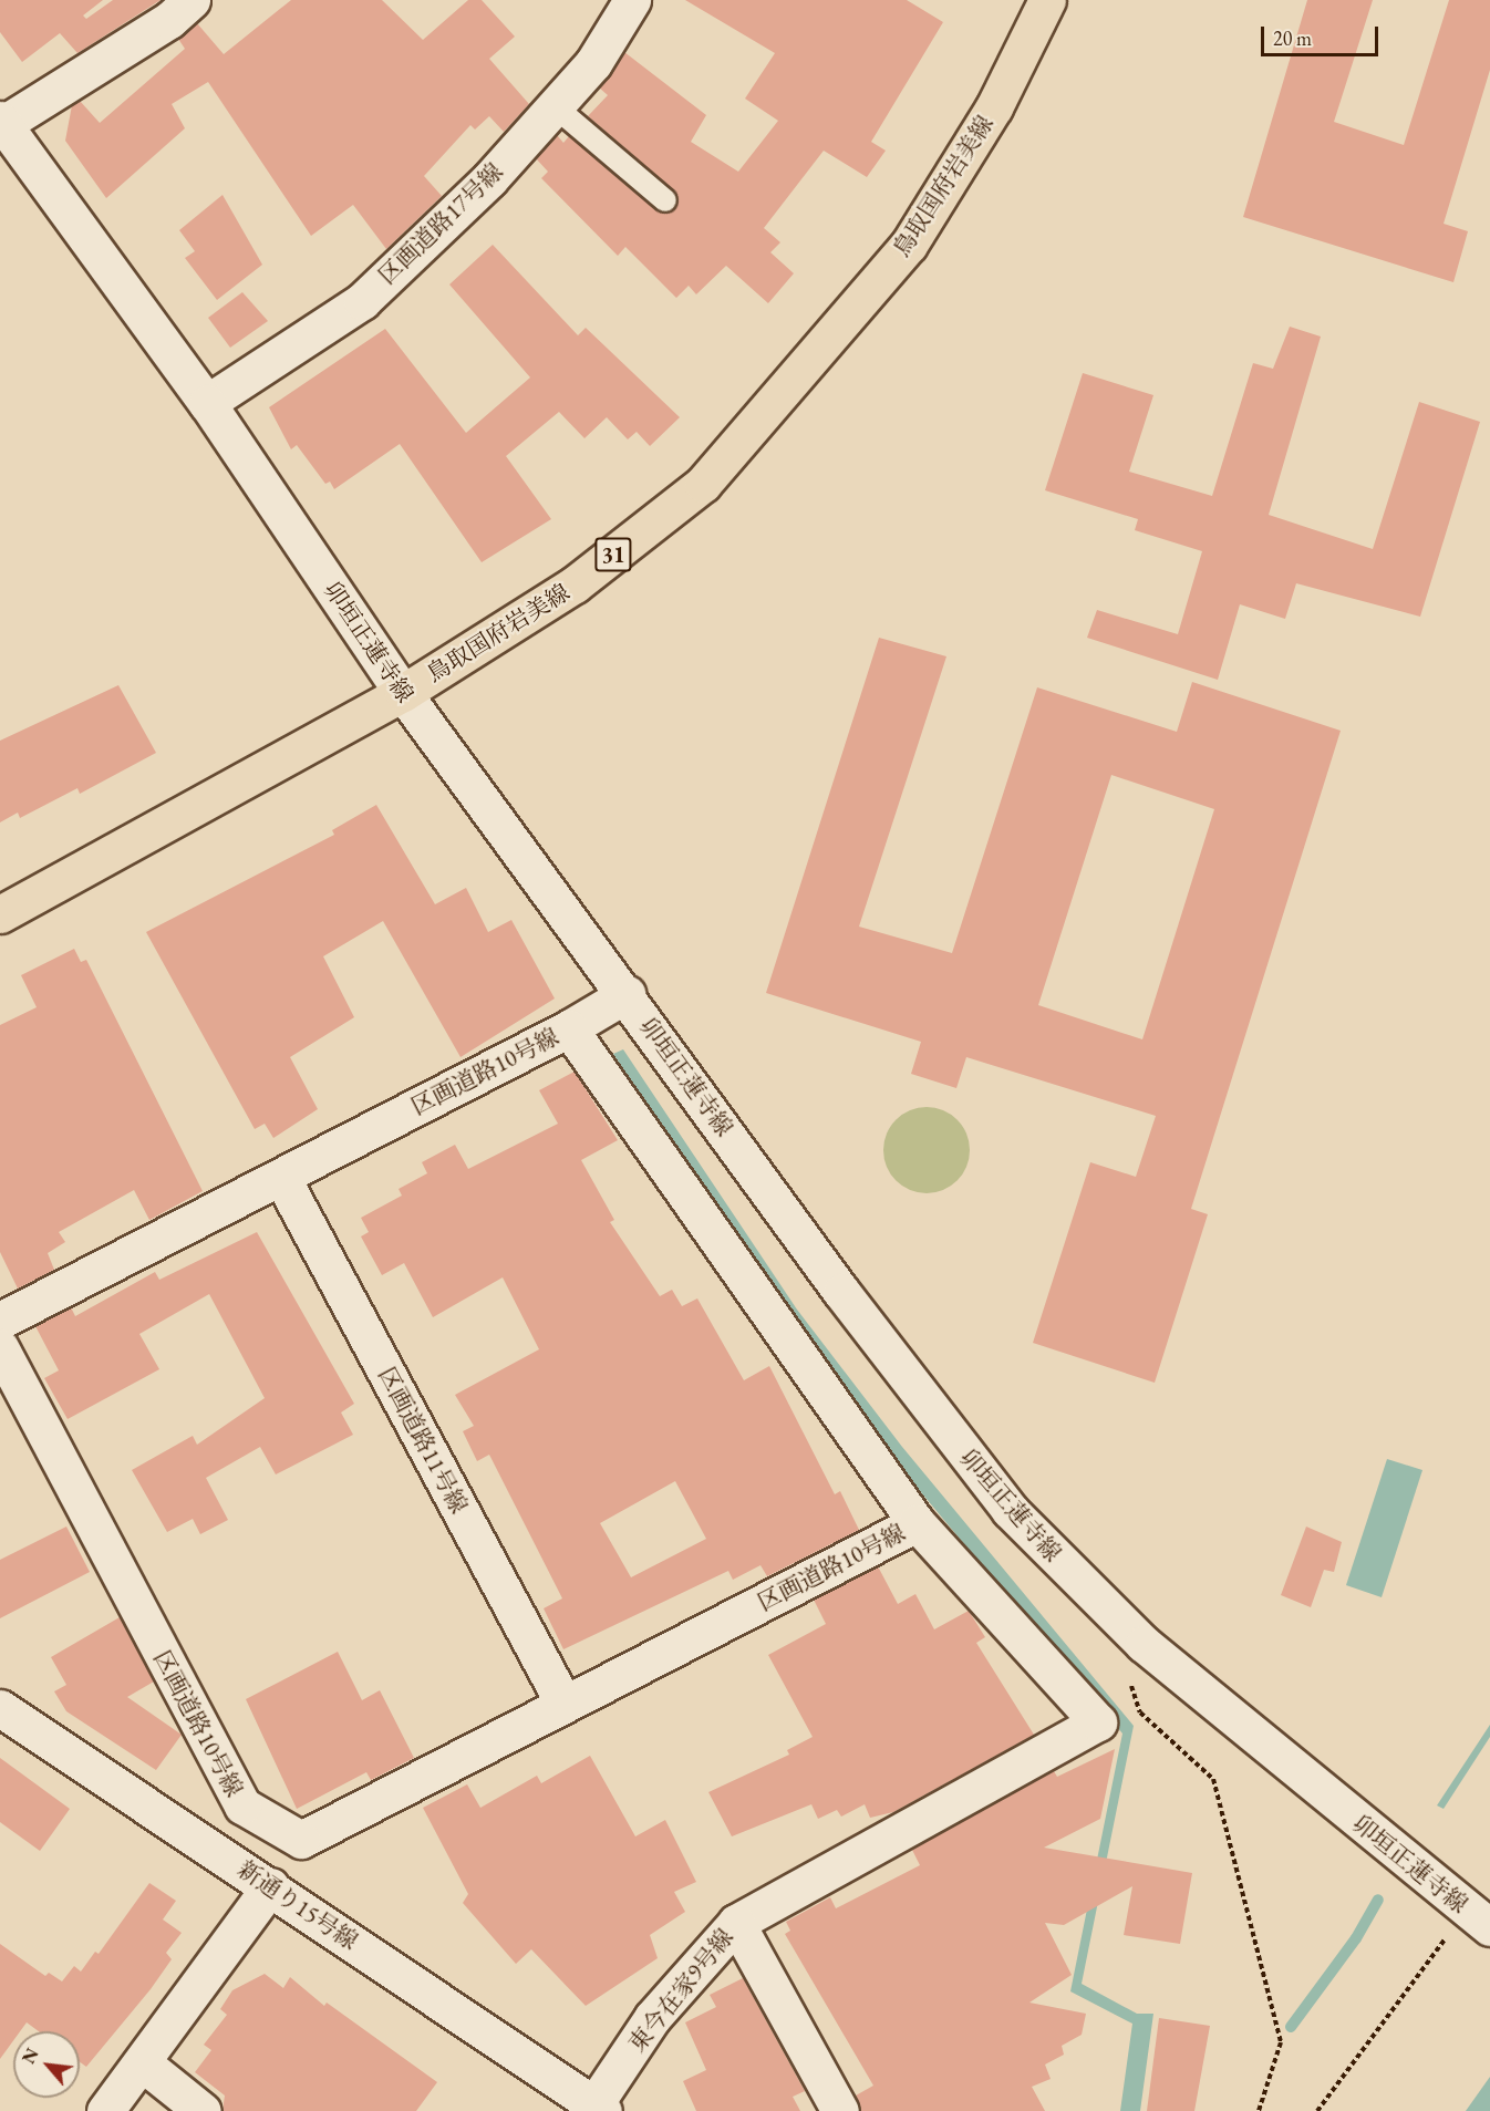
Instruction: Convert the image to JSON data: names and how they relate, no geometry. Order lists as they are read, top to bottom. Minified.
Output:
{"streets":{"main road":["鳥取国府岩美線","31"],"street":["区画道路17号線","卯垣正蓮寺線","区画道路10号線","区画道路11号線","新通り15号線","東今在家9号線"]},"crossings":[["鳥取国府岩美線","卯垣正蓮寺線"],["区画道路17号線","卯垣正蓮寺線"],["区画道路10号線","区画道路11号線"],["新通り15号線","東今在家9号線"]],"scale_bar":"20 m","north":"top left"}
